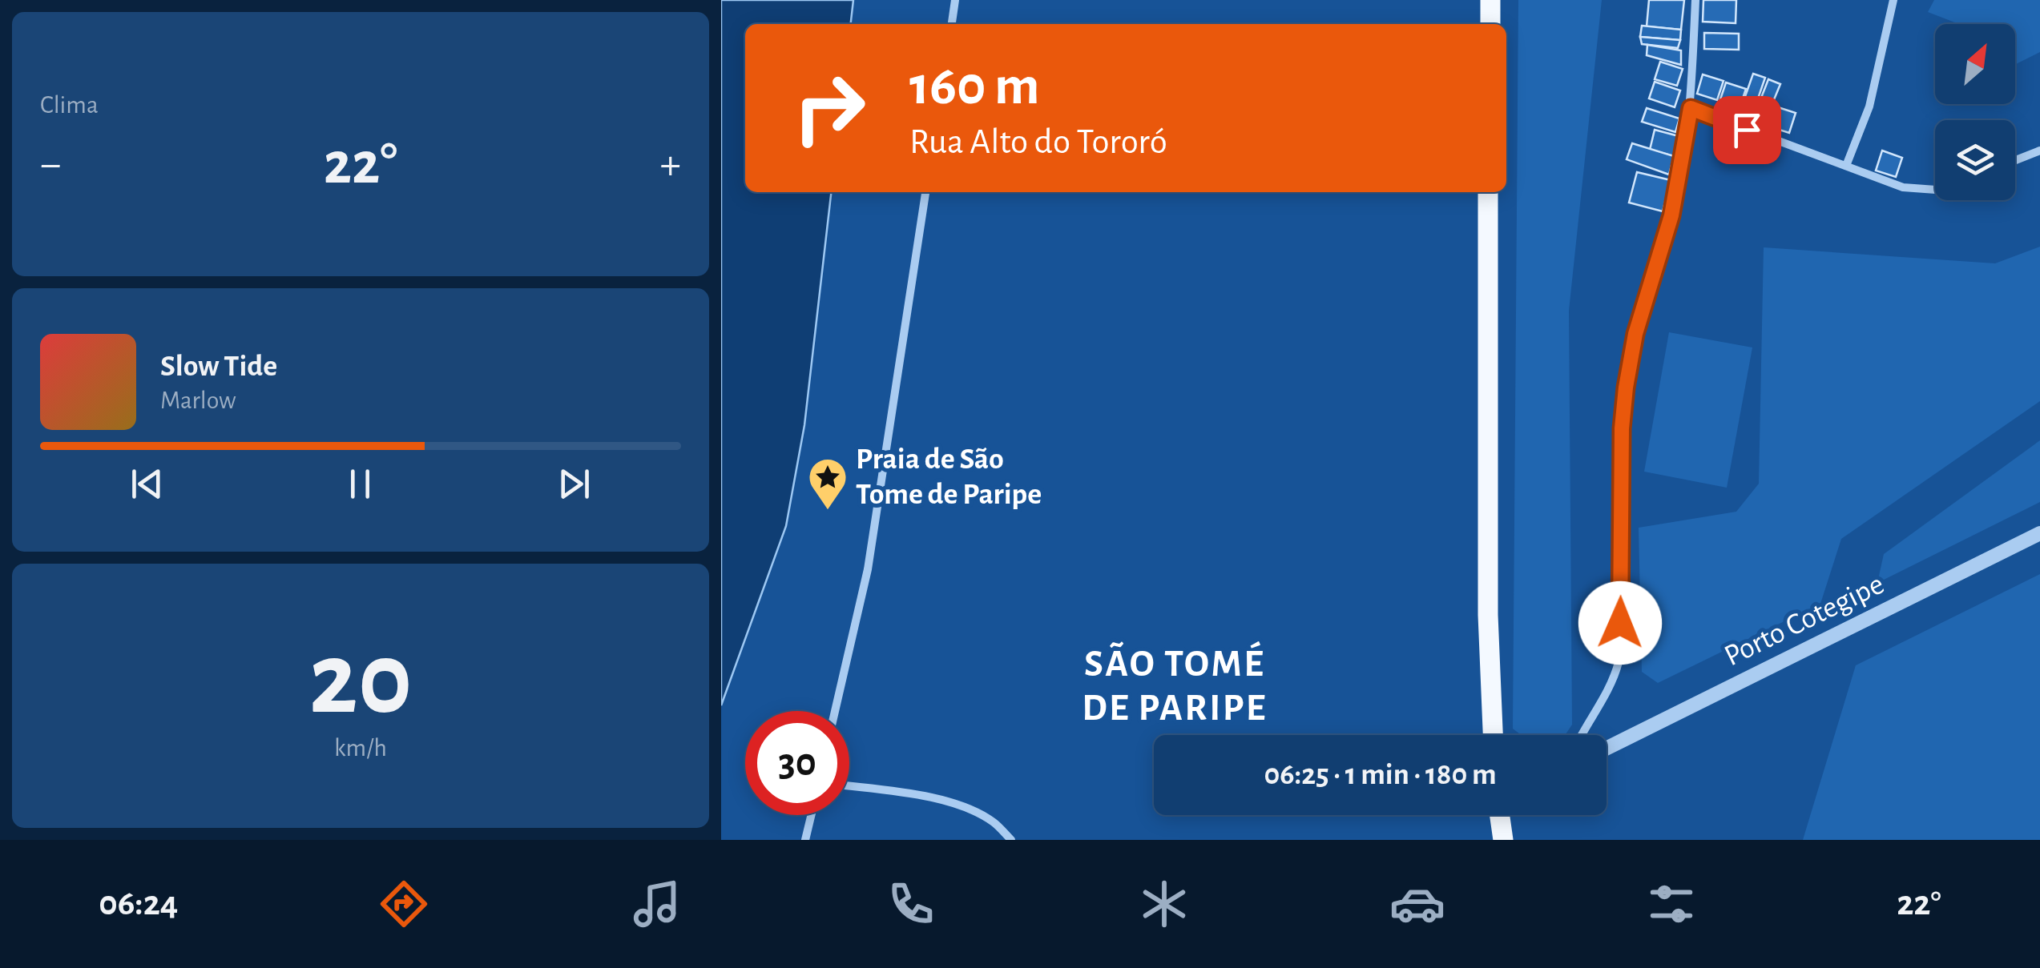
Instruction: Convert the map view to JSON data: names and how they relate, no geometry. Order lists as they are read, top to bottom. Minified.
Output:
{"streets":{"street":["Porto Cotegipe"]},"districts":["SÃO TOMÉ DE PARIPE"],"places":{"place":["Praia de São Tome de Paripe"]},"north":"top right","page":{"tile":["Clima",["20","km/h"]],"turn":["160 m","Rua Alto do Tororó"],"heat":["−","22°","+"],"song":["Slow Tide","Marlow"],"limit":"30","trip":"06:25 · 1 min · 180 m","tabs":["06:24","22°"]}}
